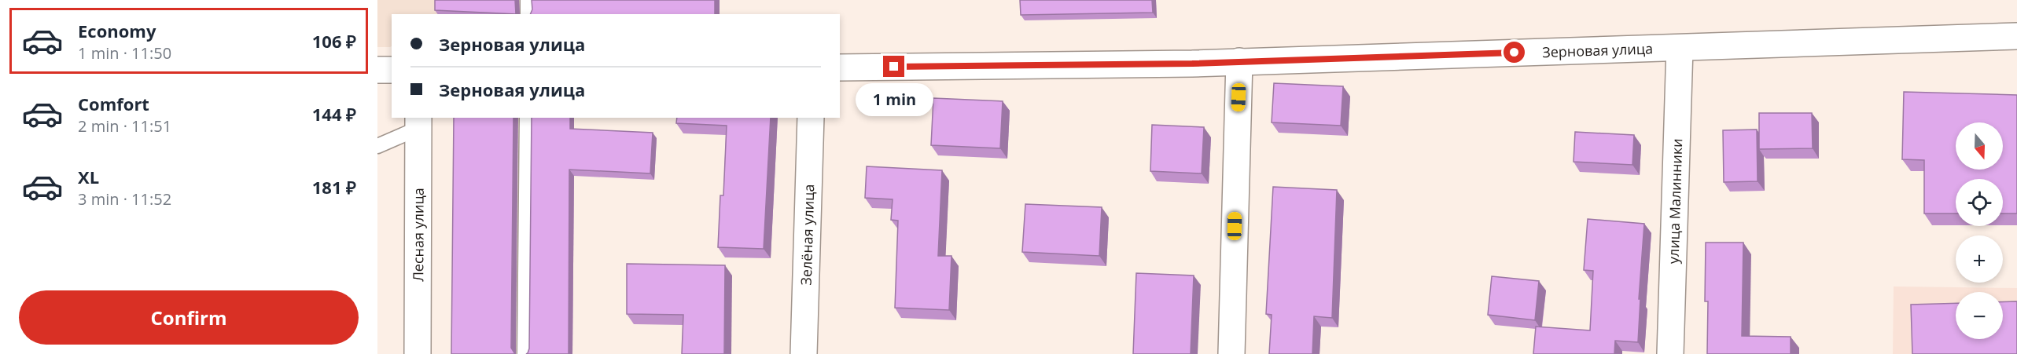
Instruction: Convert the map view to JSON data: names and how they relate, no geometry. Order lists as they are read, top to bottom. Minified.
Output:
{"streets":{"main road":["Зерновая улица","улица Малинники","Лесная улица","Зелёная улица"]},"crossings":[["Зерновая улица","улица Малинники"]],"north":"bottom","page":{"list":[{"name":"Economy","note":"1 min · 11:50","value":"106 ₽"},{"name":"Comfort","note":"2 min · 11:51","value":"144 ₽"},{"name":"XL","note":"3 min · 11:52","value":"181 ₽"}],"banner":["Зерновая улица","Зерновая улица"],"bubble":"1 min","map_buttons":["+","−"],"buttons":"Confirm"}}
